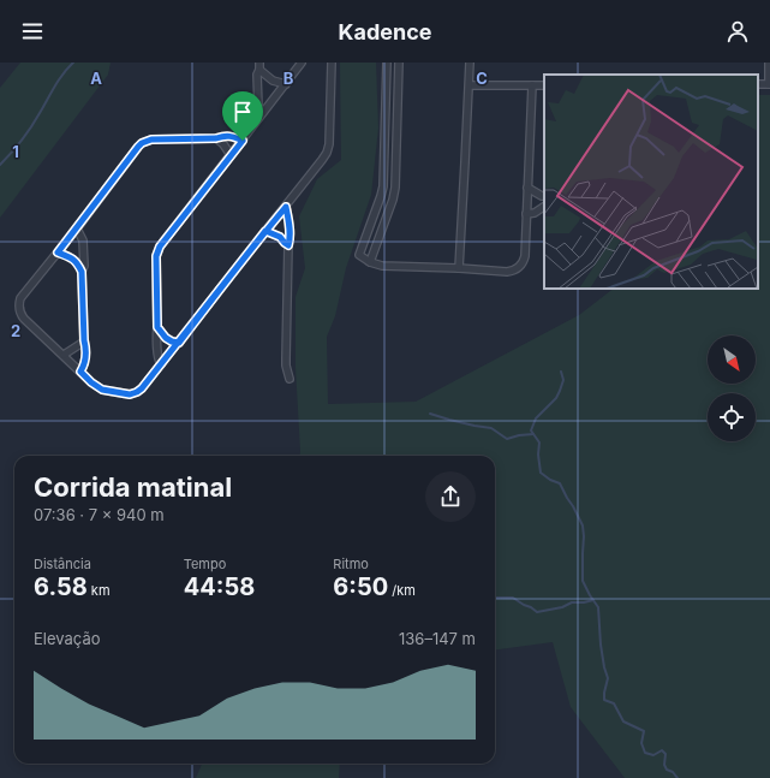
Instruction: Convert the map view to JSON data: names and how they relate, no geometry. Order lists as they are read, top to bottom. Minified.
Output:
{"north":"bottom right","page":{"header":"Kadence","heading":["Corrida matinal","07:36 · 7 × 940 m"],"stats":[["Distância","6.58 km"],["Tempo","44:58"],["Ritmo","6:50 /km"]],"chart":["Elevação","136–147 m"]},"grid":{"columns":["A","B","C"],"rows":["1","2"]}}
